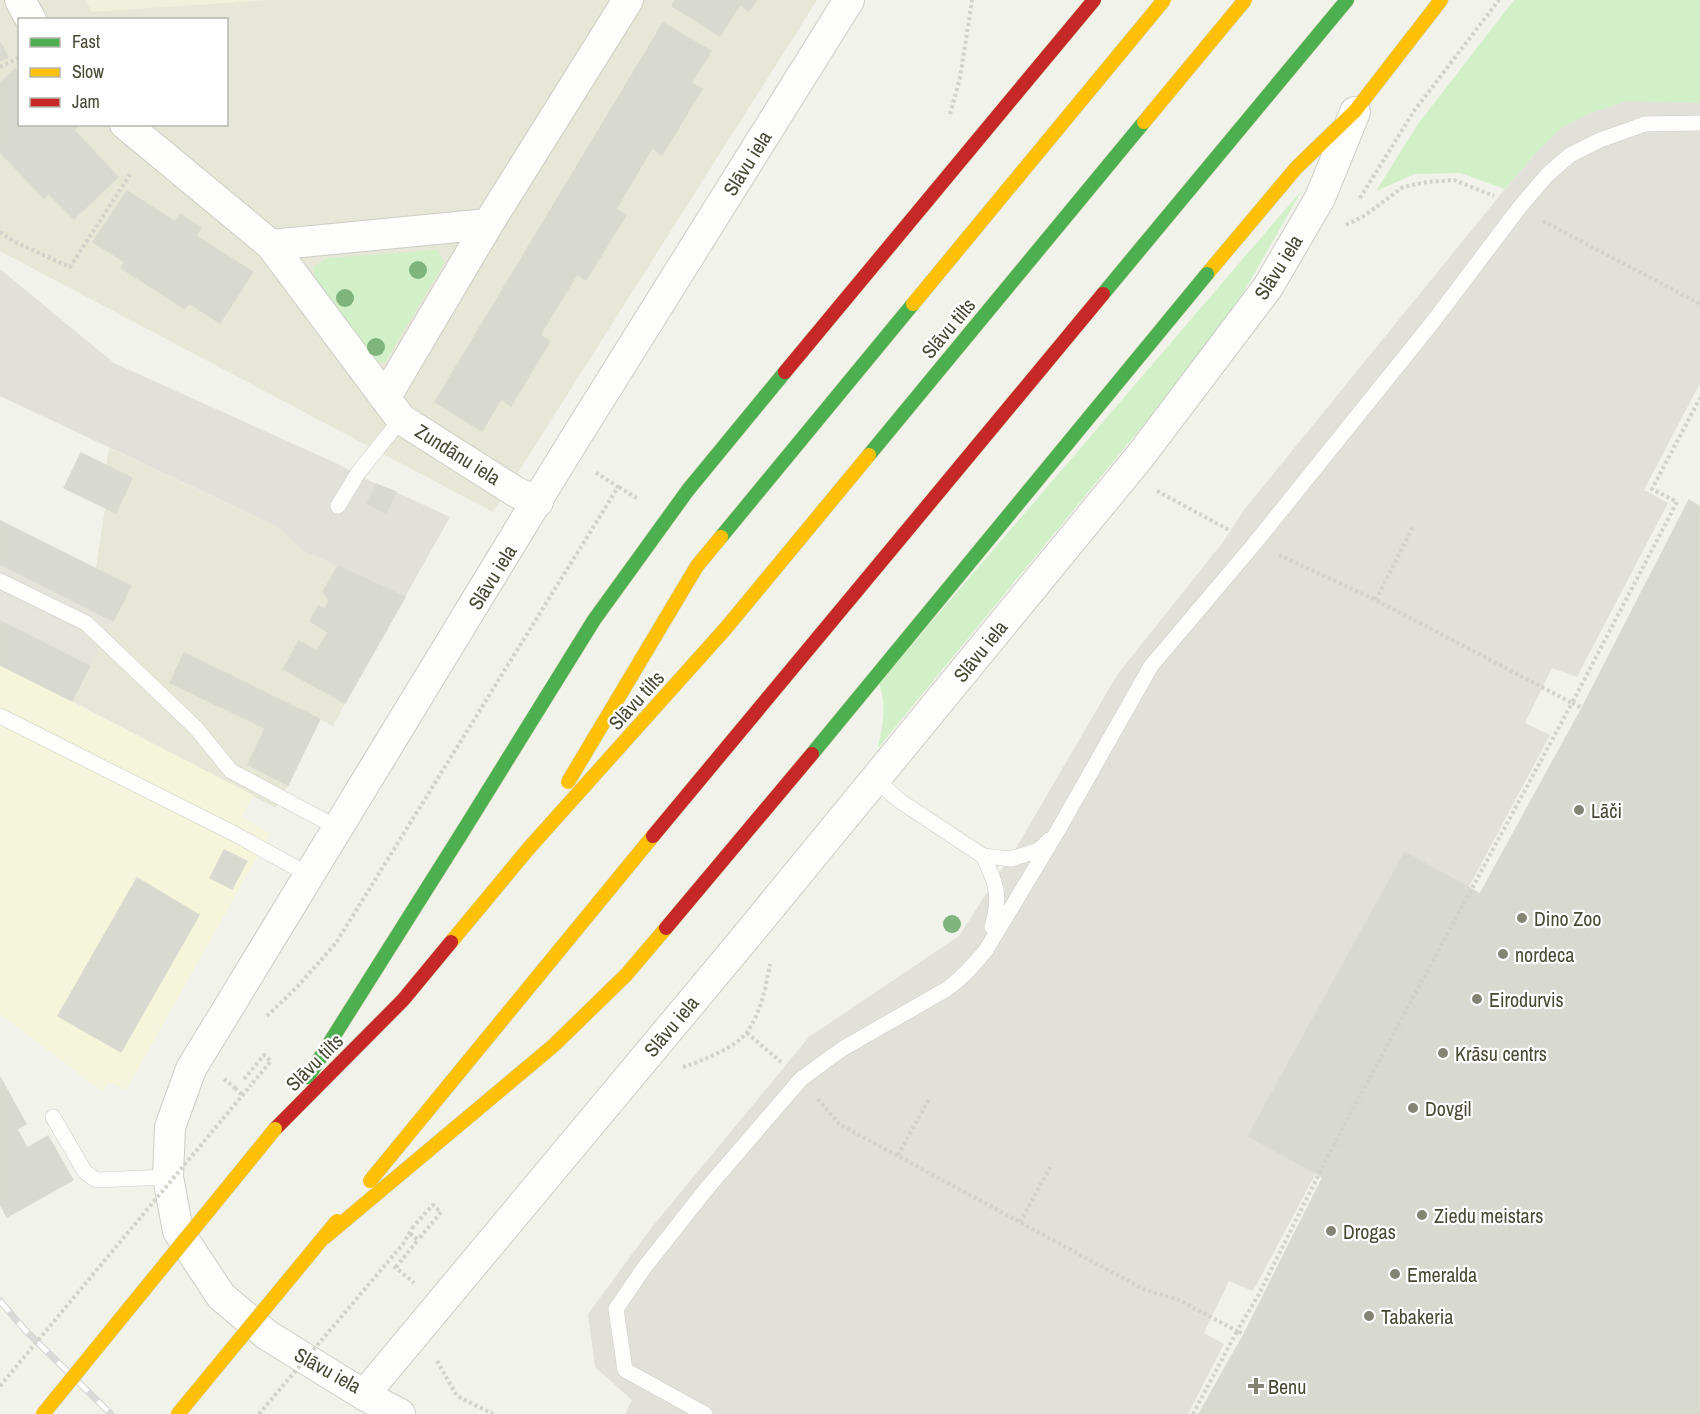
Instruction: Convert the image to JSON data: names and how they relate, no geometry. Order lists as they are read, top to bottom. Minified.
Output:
{"streets":{"highway":["Slāvu tilts"],"street":["Slāvu iela","Zundānu iela"]},"crossings":[["Slāvu iela","Zundānu iela"]],"places":{"other":["Lāči","Dino Zoo","nordeca","Eirodurvis","Krāsu centrs","Dovgil","Ziedu meistars","Drogas","Emeralda","Tabakeria"],"health":["Benu"]},"legend":["Fast","Slow","Jam"]}
